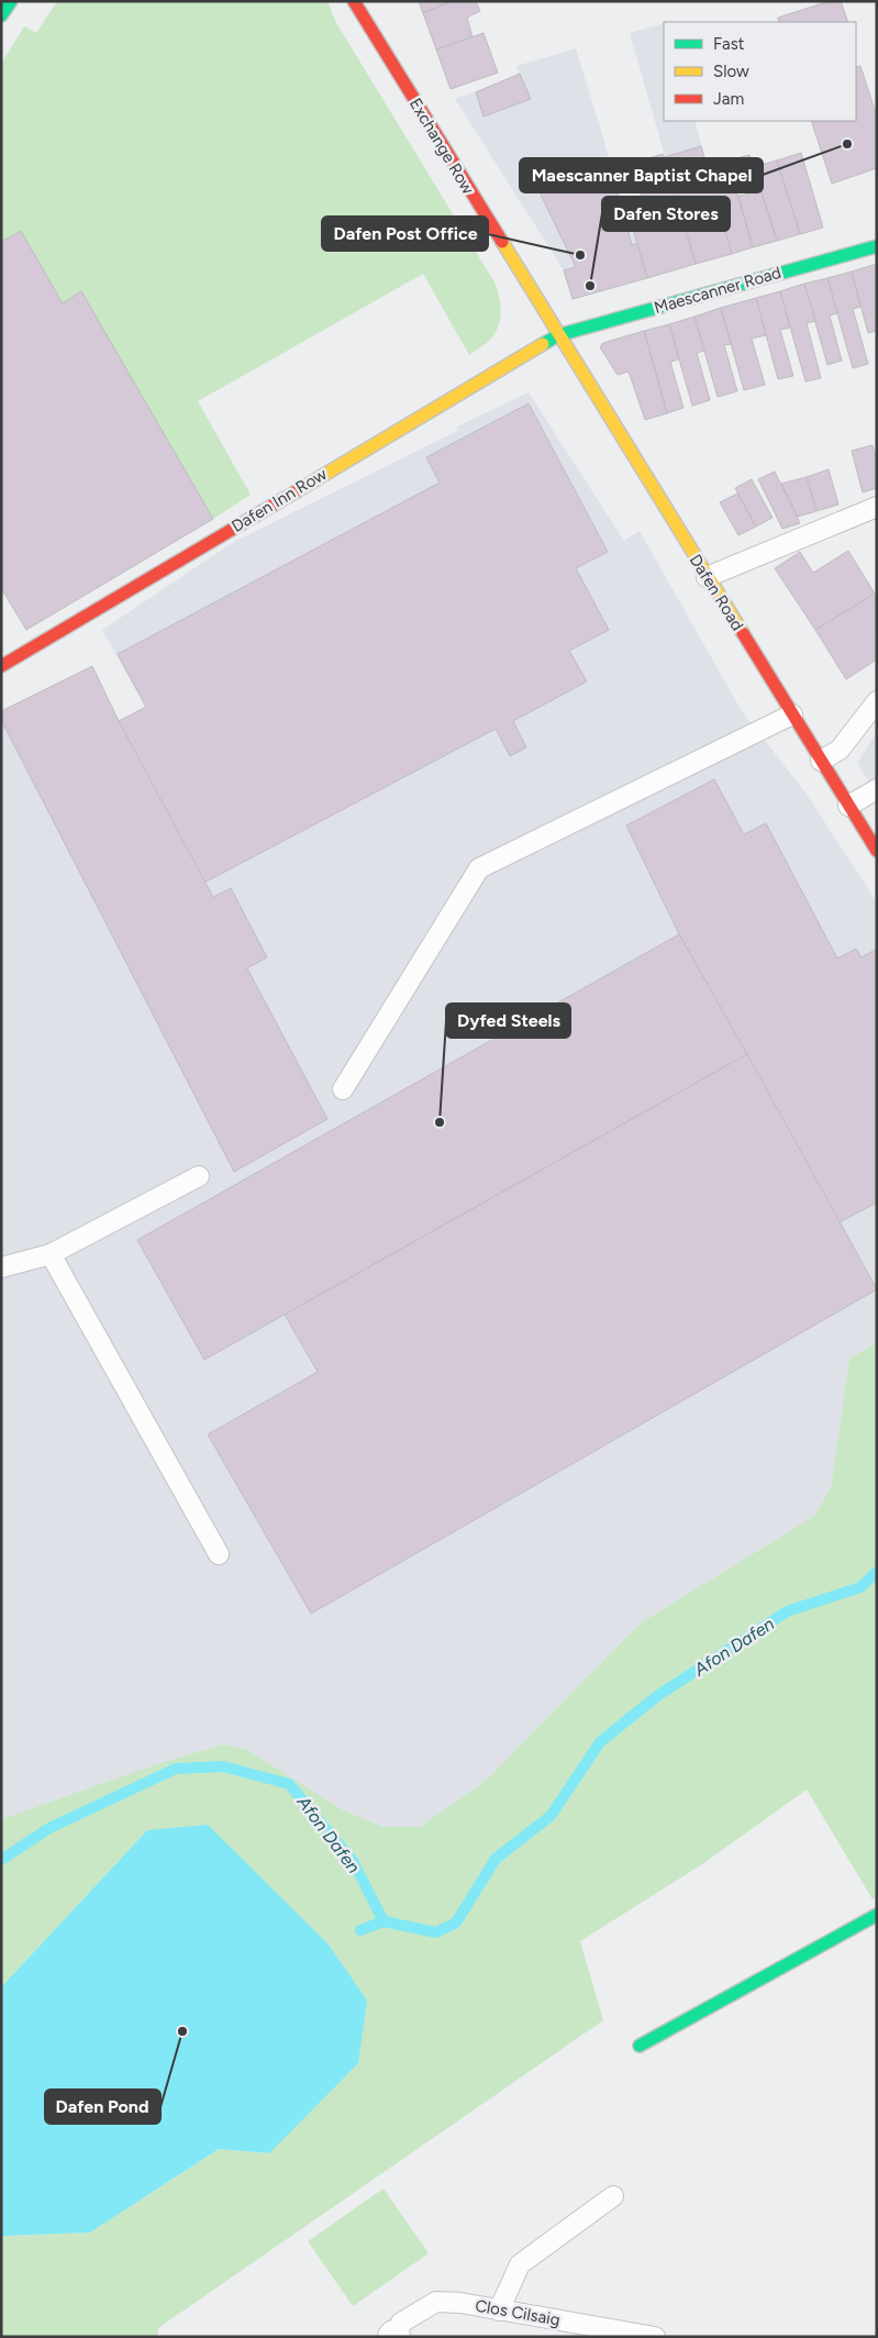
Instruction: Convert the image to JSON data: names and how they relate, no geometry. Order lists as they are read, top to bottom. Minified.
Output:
{"streets":{"main road":["Exchange Row","Maescanner Road","Dafen Inn Row","Dafen Road"],"lane":["Clos Cilsaig"]},"crossings":[["Exchange Row","Maescanner Road"],["Exchange Row","Dafen Inn Row"],["Exchange Row","Dafen Road"],["Maescanner Road","Dafen Inn Row"],["Maescanner Road","Dafen Road"],["Dafen Inn Row","Dafen Road"]],"water":["Afon Dafen"],"places":["Maescanner Baptist Chapel","Dafen Post Office","Dafen Stores","Dyfed Steels","Dafen Pond"],"legend":["Fast","Slow","Jam"]}
